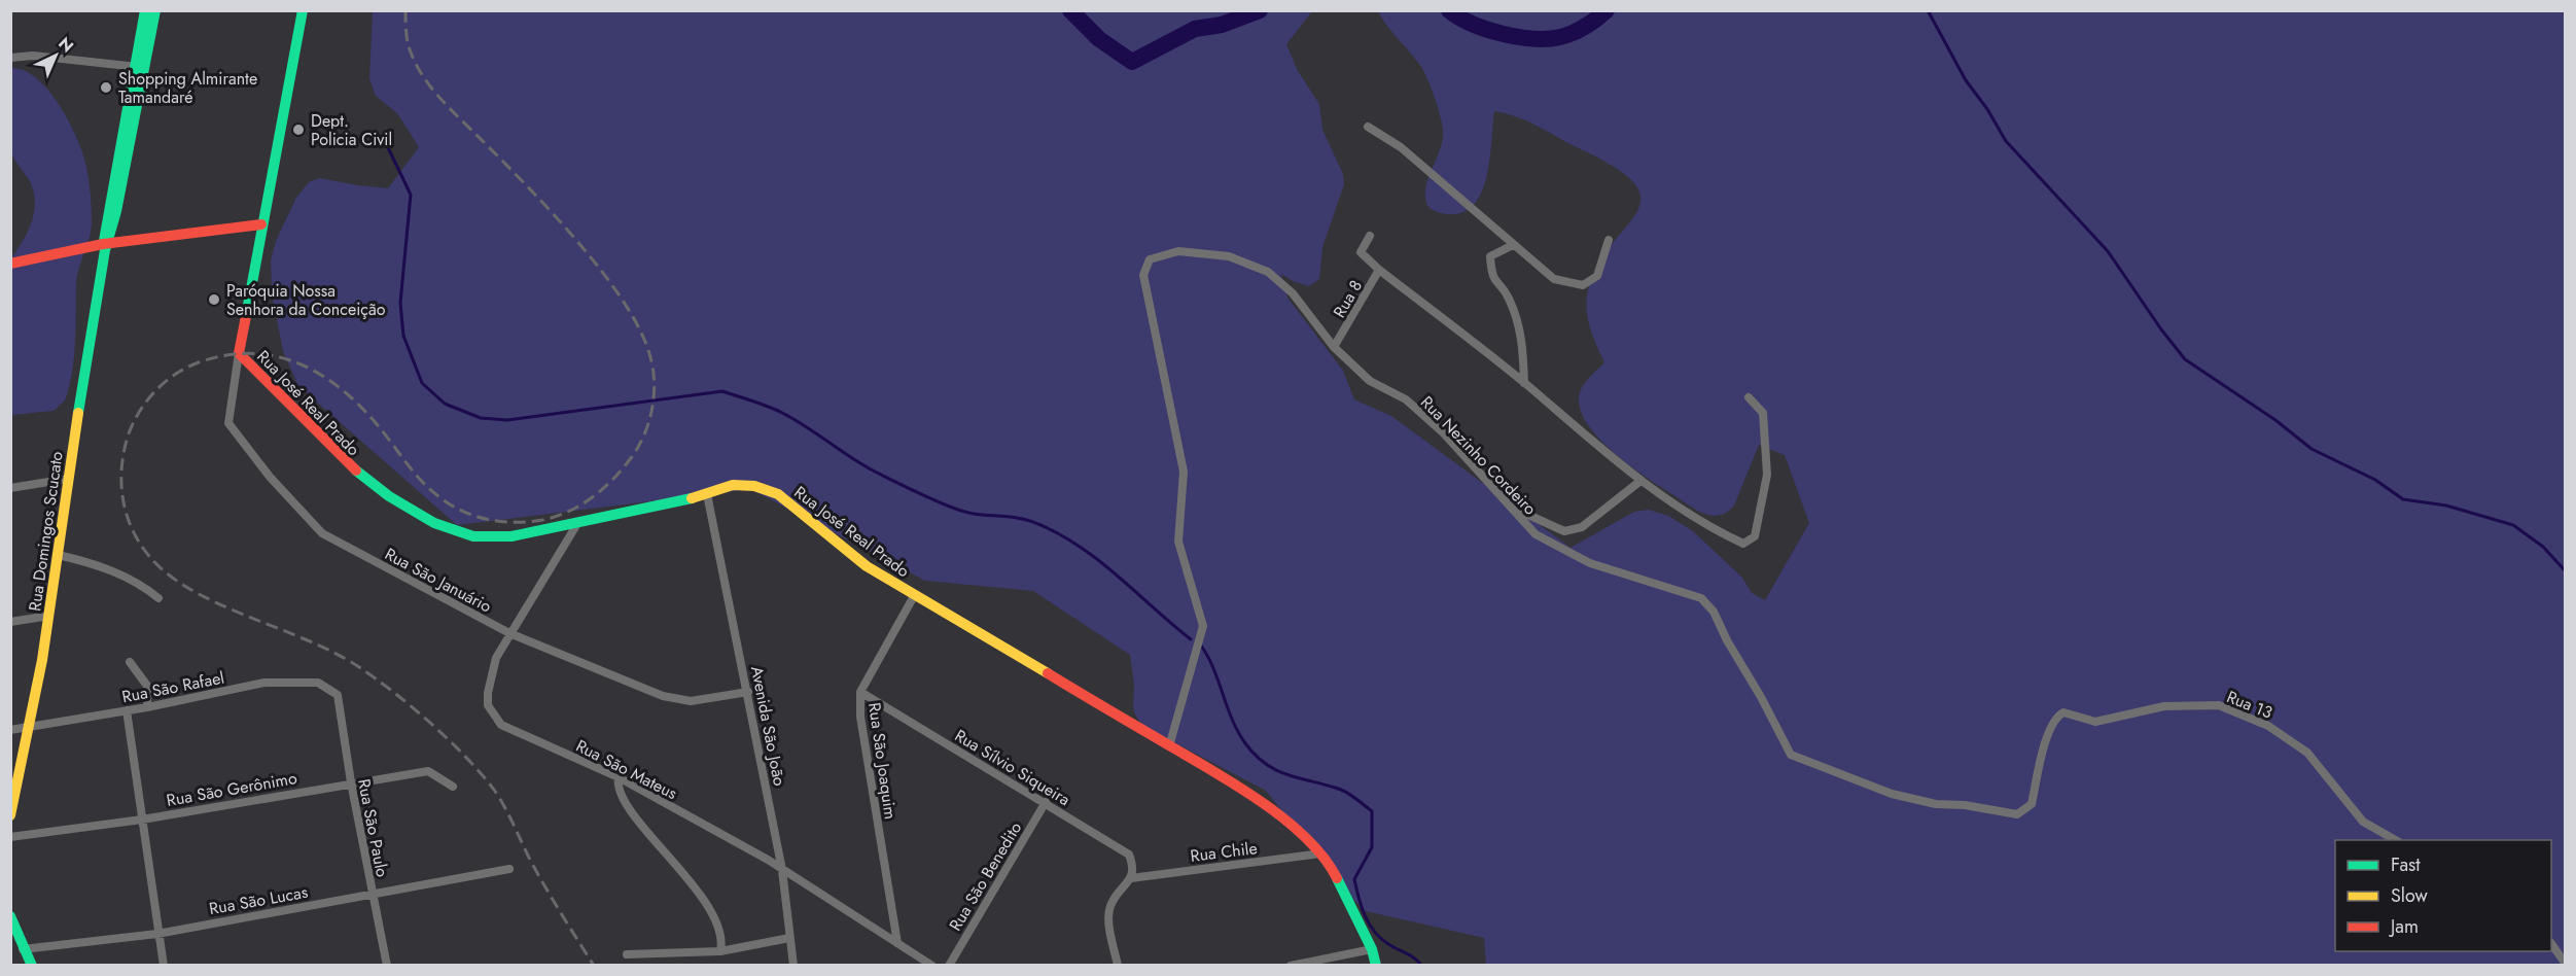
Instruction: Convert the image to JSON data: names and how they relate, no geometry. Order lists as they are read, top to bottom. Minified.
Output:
{"streets":{"street":["Rua 8","Rua José Real Prado","Rua Nezinho Cordeiro","Rua Domingos Scucato","Rua São Januário","Rua São Rafael","Rua 13","Avenida São João","Rua São Joaquim","Rua Sílvio Siqueira","Rua São Mateus","Rua São Gerônimo","Rua São Paulo","Rua Chile","Rua São Benedito","Rua São Lucas"]},"crossings":[["Rua 8","Rua Nezinho Cordeiro"],["Rua José Real Prado","Rua Nezinho Cordeiro"],["Rua José Real Prado","Rua São Januário"],["Rua José Real Prado","Avenida São João"],["Rua José Real Prado","Rua São Joaquim"],["Rua José Real Prado","Rua São Mateus"],["Rua José Real Prado","Rua Chile"],["Rua Nezinho Cordeiro","Rua 13"],["Rua Domingos Scucato","Rua São Rafael"],["Rua São Januário","Avenida São João"],["Rua São Januário","Rua São Mateus"],["Rua São Rafael","Rua São Paulo"],["Avenida São João","Rua São Mateus"],["Rua São Joaquim","Rua Sílvio Siqueira"],["Rua São Joaquim","Rua São Mateus"],["Rua Sílvio Siqueira","Rua Chile"],["Rua Sílvio Siqueira","Rua São Benedito"],["Rua São Gerônimo","Rua São Paulo"],["Rua São Paulo","Rua São Lucas"]],"places":["Shopping Almirante Tamandaré","Dept. Policia Civil","Paróquia Nossa Senhora da Conceição"],"legend":["Fast","Slow","Jam"],"north":"top right"}
